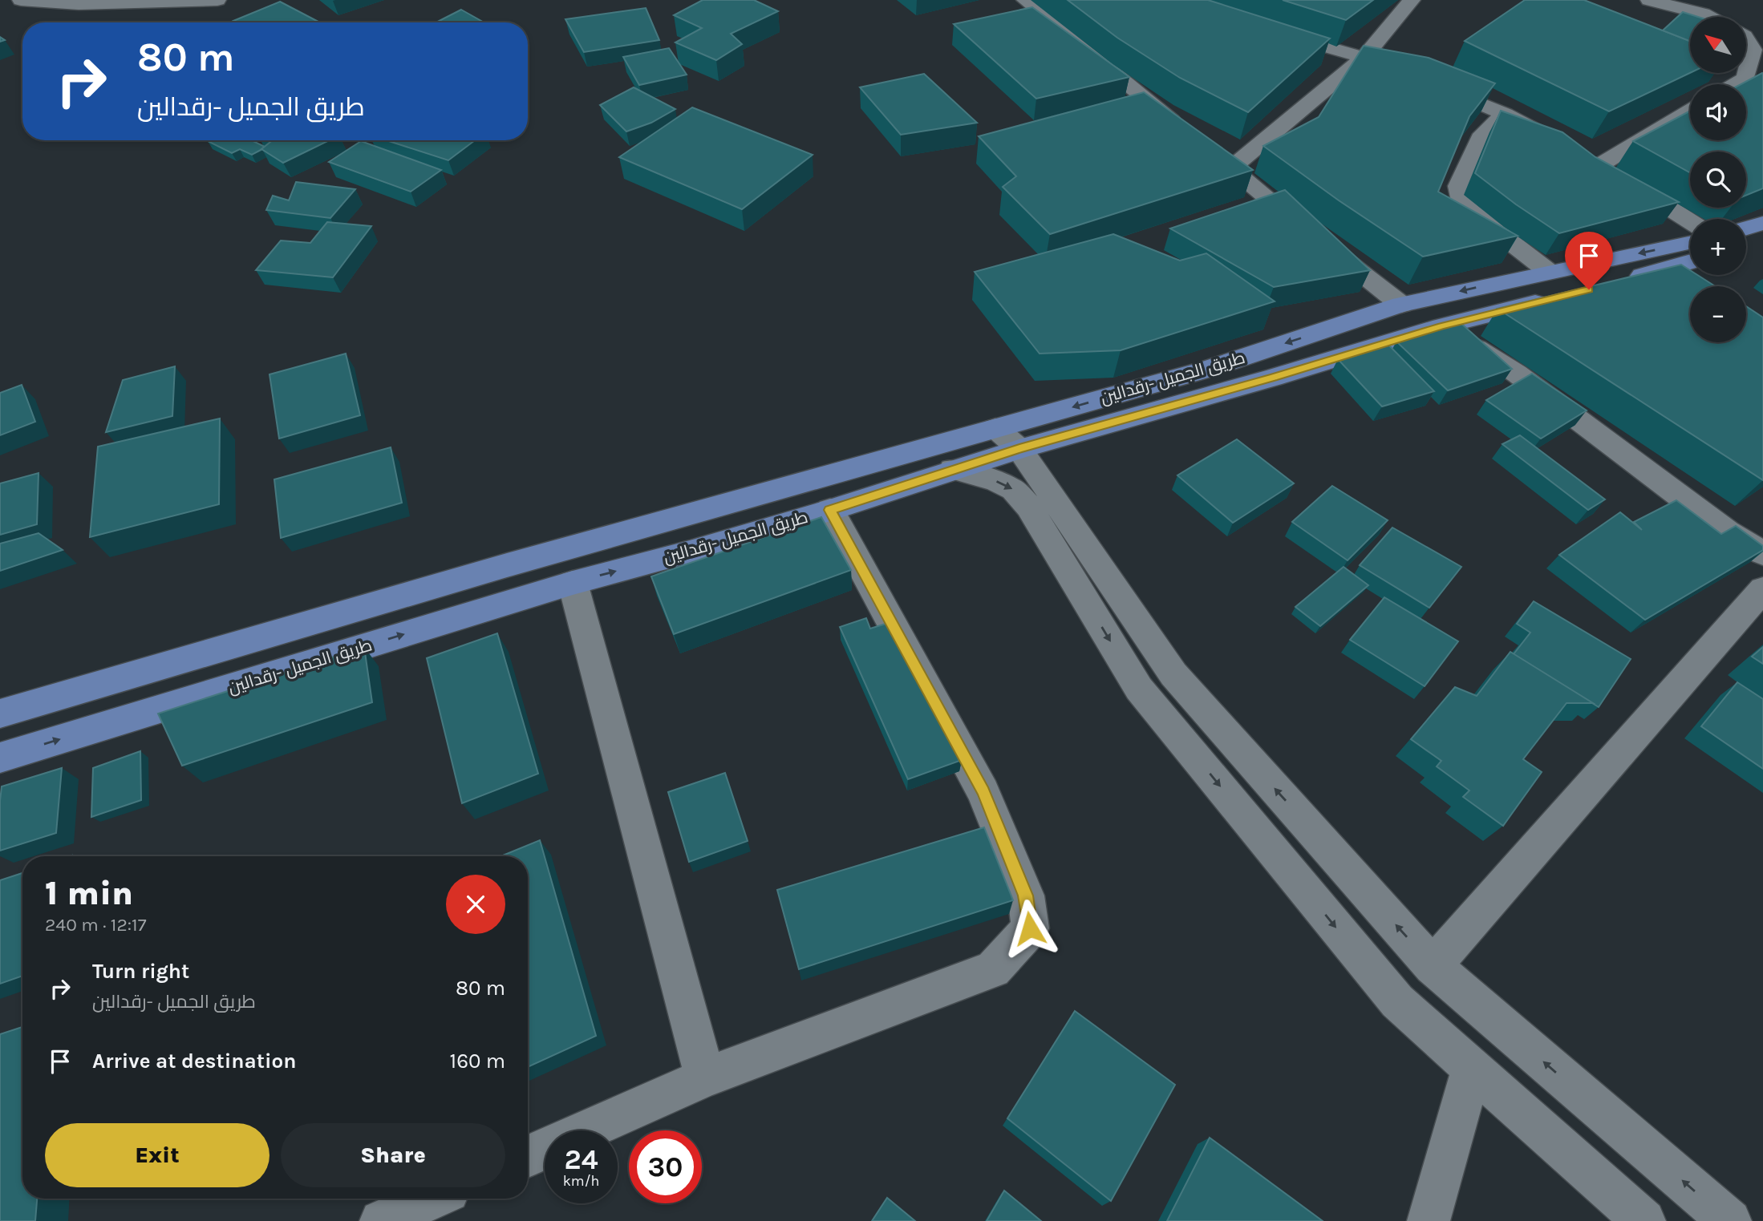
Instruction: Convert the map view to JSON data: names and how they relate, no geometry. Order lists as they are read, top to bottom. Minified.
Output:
{"streets":{"main road":["طريق الجميل -رقدالين"]},"north":"top left","page":{"map_buttons":["+","−"],"turn":["80 m","طريق الجميل -رقدالين"],"heading":["1 min","240 m · 12:17"],"list":[{"name":"Turn right","note":"طريق الجميل -رقدالين","value":"80 m"},{"name":"Arrive at destination","value":"160 m"}],"buttons":["Exit","Share"],"speed":"24 km/h","limit":"30"}}
